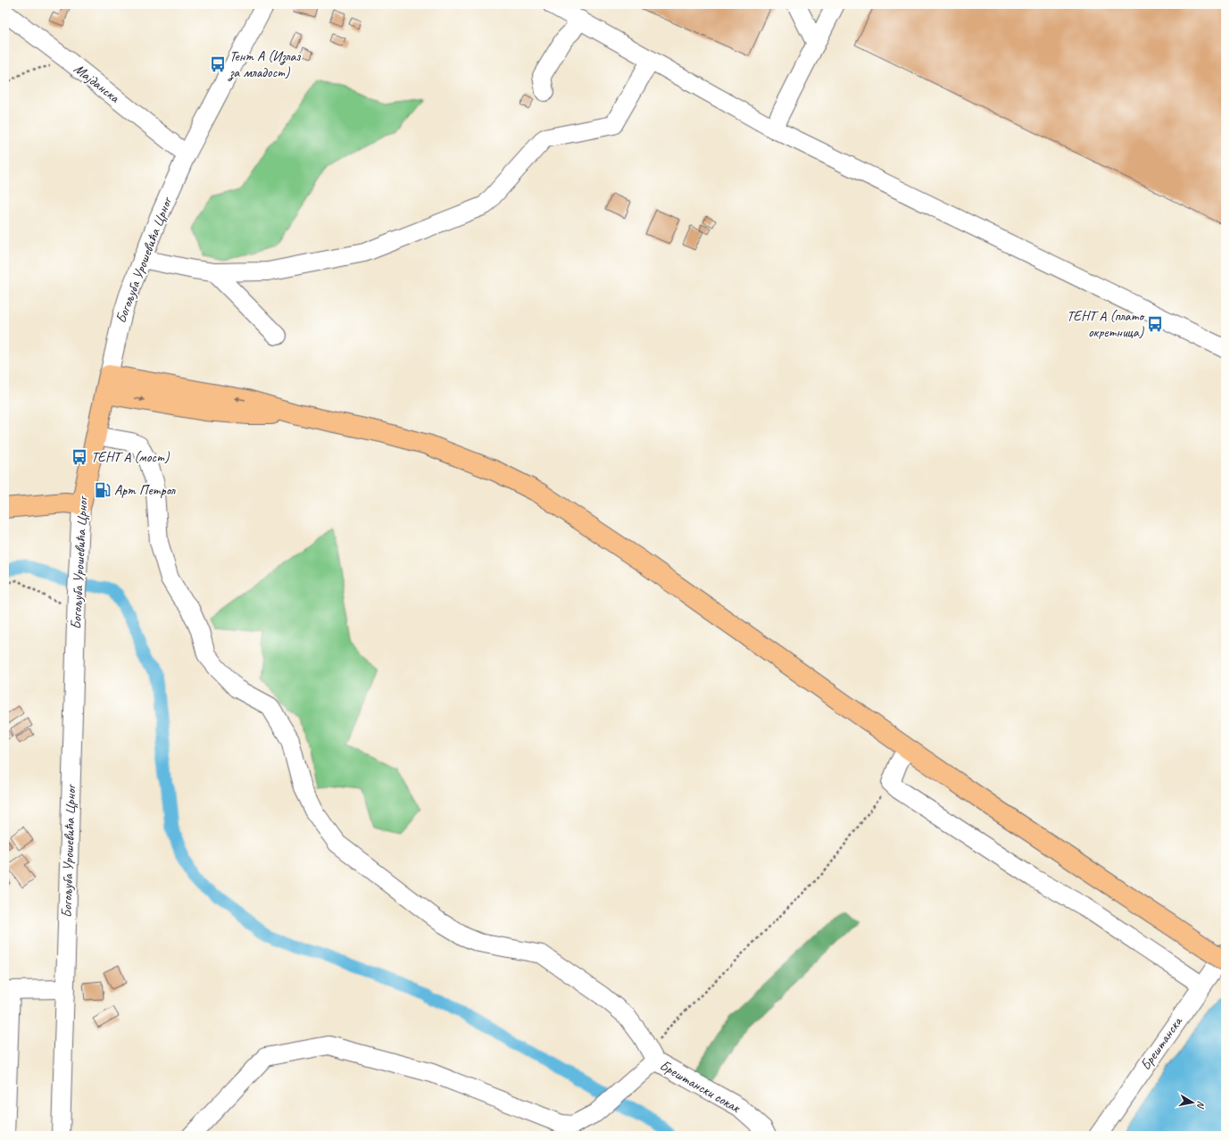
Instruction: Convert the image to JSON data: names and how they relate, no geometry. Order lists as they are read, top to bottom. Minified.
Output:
{"streets":{"main road":["Богољуба Урошевића Црног"],"street":["Мајданска","Брештанска","Брештански сокак"]},"crossings":[["Мајданска","Богољуба Урошевића Црног"]],"places":{"bus stop":["Тент А (Излаз за младост)","ТЕНТ А (плато окретница)","ТЕНТ А (мост)"],"fuel station":["Арт Петрол"]},"north":"right"}
